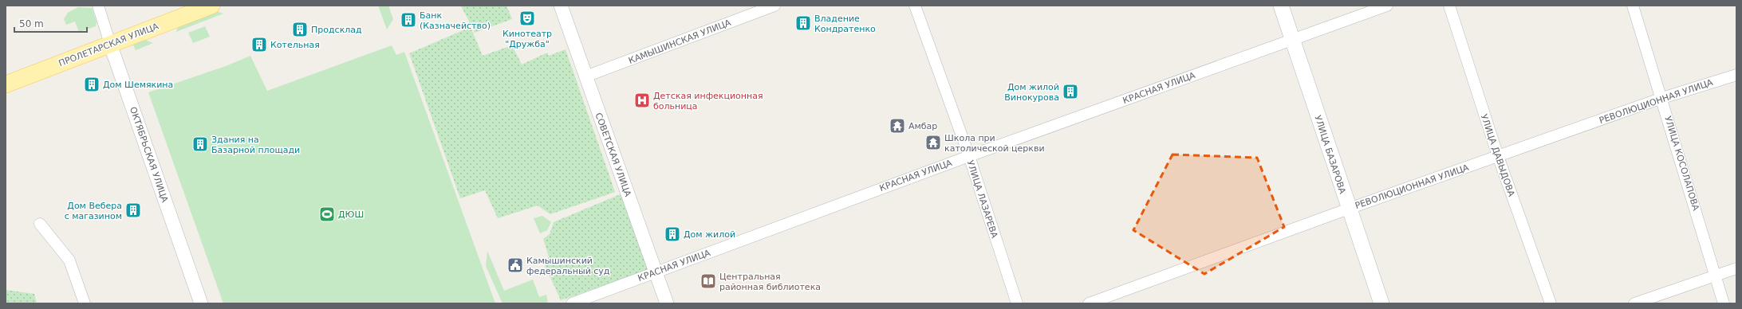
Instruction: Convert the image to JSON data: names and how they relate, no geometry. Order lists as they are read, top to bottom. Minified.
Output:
{"streets":{"main road":["ПРОЛЕТАРСКАЯ УЛИЦА","УЛИЦА БАЗАРОВА"],"street":["КАМЫШИНСКАЯ УЛИЦА","КРАСНАЯ УЛИЦА","РЕВОЛЮЦИОННАЯ УЛИЦА","ОКТЯБРЬСКАЯ УЛИЦА","СОВЕТСКАЯ УЛИЦА","УЛИЦА ДАВЫДОВА","УЛИЦА КОСОЛАПОВА","УЛИЦА ЛАЗАРЕВА"]},"crossings":[["КАМЫШИНСКАЯ УЛИЦА","СОВЕТСКАЯ УЛИЦА"],["ПРОЛЕТАРСКАЯ УЛИЦА","ОКТЯБРЬСКАЯ УЛИЦА"],["КРАСНАЯ УЛИЦА","СОВЕТСКАЯ УЛИЦА"],["КРАСНАЯ УЛИЦА","УЛИЦА БАЗАРОВА"],["КРАСНАЯ УЛИЦА","УЛИЦА ЛАЗАРЕВА"],["РЕВОЛЮЦИОННАЯ УЛИЦА","УЛИЦА БАЗАРОВА"],["РЕВОЛЮЦИОННАЯ УЛИЦА","УЛИЦА ДАВЫДОВА"],["РЕВОЛЮЦИОННАЯ УЛИЦА","УЛИЦА КОСОЛАПОВА"]],"places":{"theatre":["Кинотеатр \"Дружба\""],"building":["Банк (Казначейство)","Владение Кондратенко","Продсклад","Котельная","Дом Шемякина","Дом жилой Винокурова","Здания на Базарной площади","Дом Вебера с магазином","Дом жилой"],"hospital":["Детская инфекционная больница"],"temple":["Амбар","Школа при католической церкви"],"sports":["ДЮШ"],"public building":["Камышинский федеральный суд"],"library":["Центральная районная библиотека"]},"scale_bar":"50 m"}
